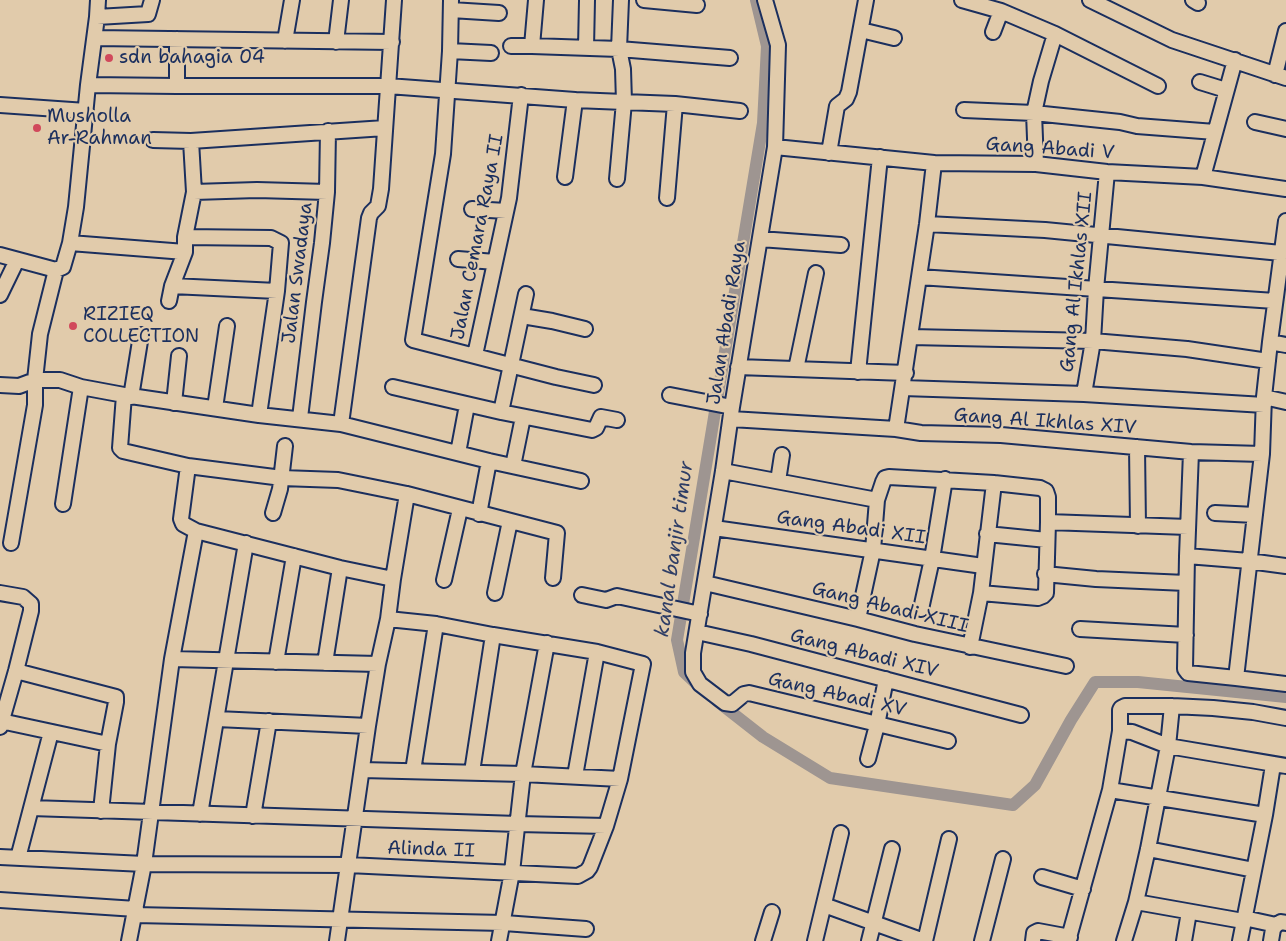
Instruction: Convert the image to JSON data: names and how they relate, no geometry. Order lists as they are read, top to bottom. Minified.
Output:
{"streets":{"street":["Gang Abadi V","Jalan Cemara Raya II","Jalan Swadaya","Gang Al Ikhlas XII","Jalan Abadi Raya","Gang Al Ikhlas XIV","Gang Abadi XII","Gang Abadi XIII","Gang Abadi XIV","Gang Abadi XV","Alinda II"]},"crossings":[["Gang Abadi V","Gang Al Ikhlas XII"],["Gang Abadi V","Jalan Abadi Raya"],["Jalan Abadi Raya","Gang Al Ikhlas XIV"],["Jalan Abadi Raya","Gang Abadi XII"],["Jalan Abadi Raya","Gang Abadi XIII"],["Jalan Abadi Raya","Gang Abadi XIV"],["Jalan Abadi Raya","Gang Abadi XV"]],"water":["kanal banjir timur"],"places":["sdn bahagia 04","Musholla Ar-Rahman","RIZIEQ COLLECTION"]}
